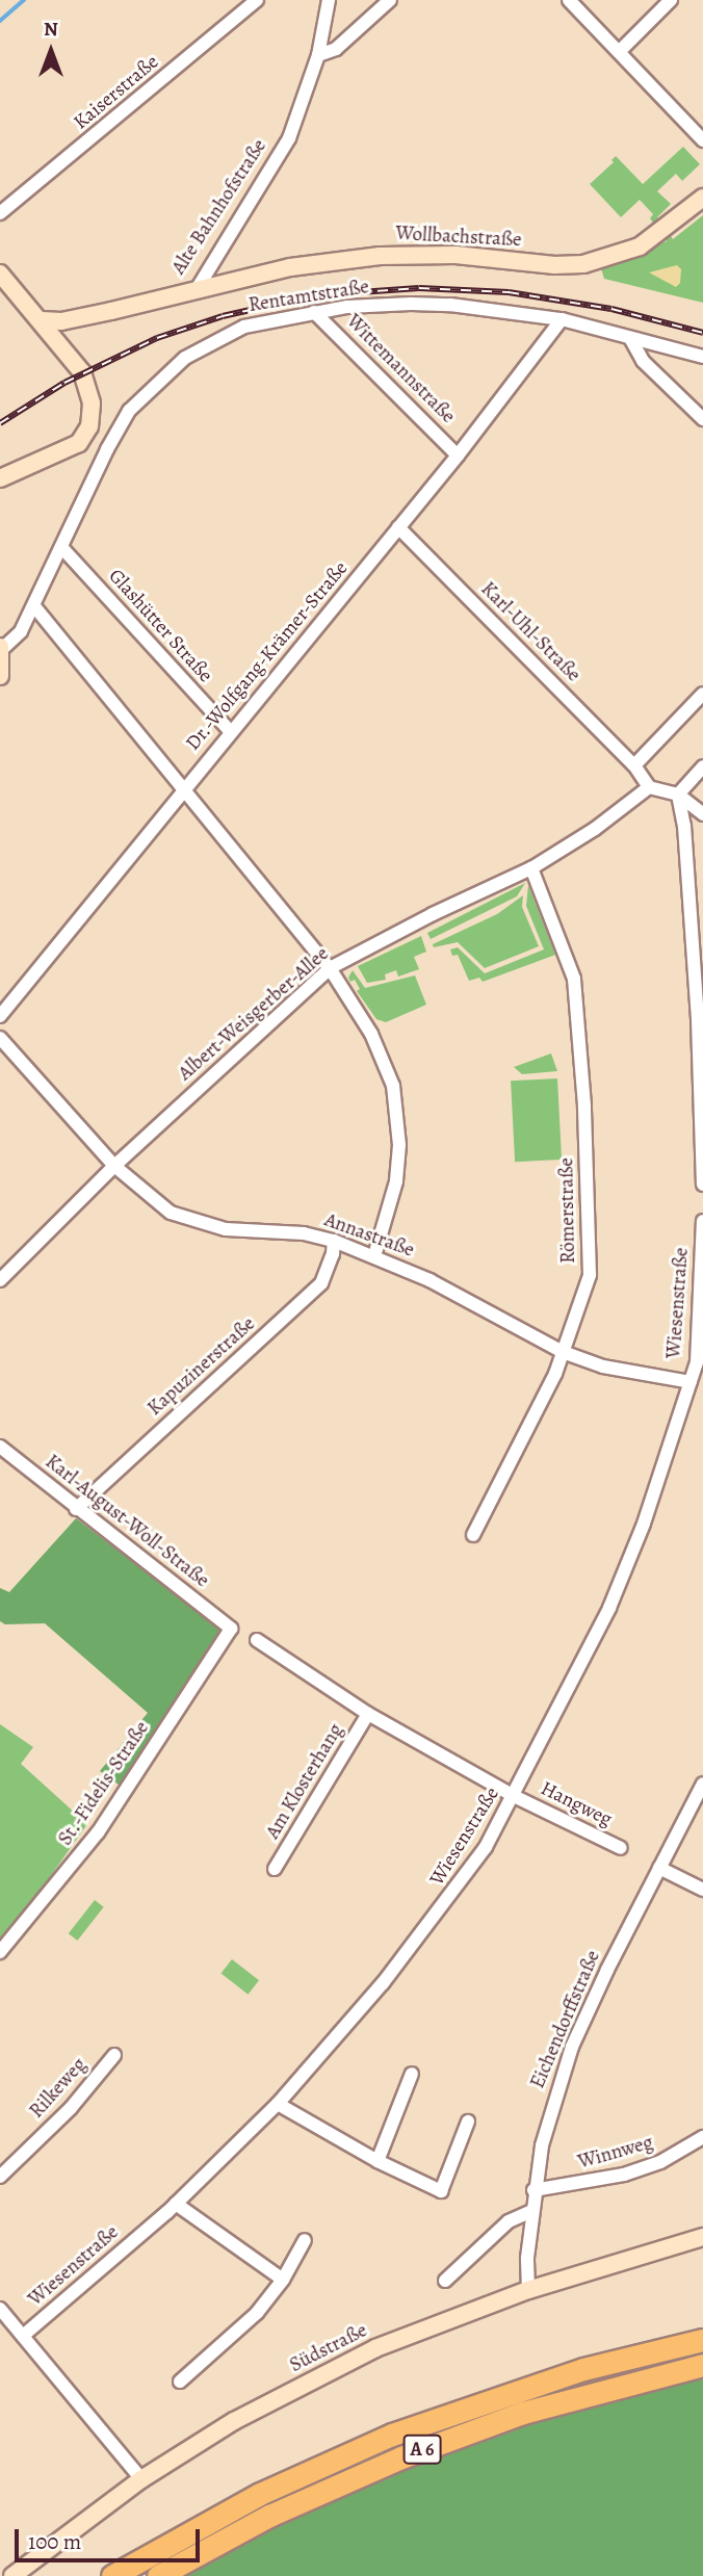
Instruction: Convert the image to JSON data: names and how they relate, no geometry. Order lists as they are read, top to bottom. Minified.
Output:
{"streets":{"highway":["A 6"],"street":["Kaiserstraße","Alte Bahnhofstraße","Wollbachstraße","Rentamtstraße","Wittemannstraße","Glashütter Straße","Karl-Uhl-Straße","Dr.-Wolfgang-Krämer-Straße","Albert-Weisgerber-Allee","Römerstraße","Annastraße","Wiesenstraße","Kapuzinerstraße","Karl-August-Woll-Straße","Am Klosterhang","St.-Fidelis-Straße","Hangweg","Eichendorffstraße","Rilkeweg","Winnweg","Südstraße"]},"crossings":[["Alte Bahnhofstraße","Wollbachstraße"],["Rentamtstraße","Wittemannstraße"],["Rentamtstraße","Glashütter Straße"],["Rentamtstraße","Dr.-Wolfgang-Krämer-Straße"],["Wittemannstraße","Dr.-Wolfgang-Krämer-Straße"],["Glashütter Straße","Dr.-Wolfgang-Krämer-Straße"],["Karl-Uhl-Straße","Dr.-Wolfgang-Krämer-Straße"],["Karl-Uhl-Straße","Albert-Weisgerber-Allee"],["Albert-Weisgerber-Allee","Römerstraße"],["Albert-Weisgerber-Allee","Annastraße"],["Römerstraße","Annastraße"],["Annastraße","Wiesenstraße"],["Annastraße","Kapuzinerstraße"],["Wiesenstraße","Am Klosterhang"],["Wiesenstraße","Hangweg"],["Kapuzinerstraße","Karl-August-Woll-Straße"],["Karl-August-Woll-Straße","St.-Fidelis-Straße"],["Am Klosterhang","Hangweg"],["Eichendorffstraße","Winnweg"],["Eichendorffstraße","Südstraße"]],"scale_bar":"100 m","north":"top"}
